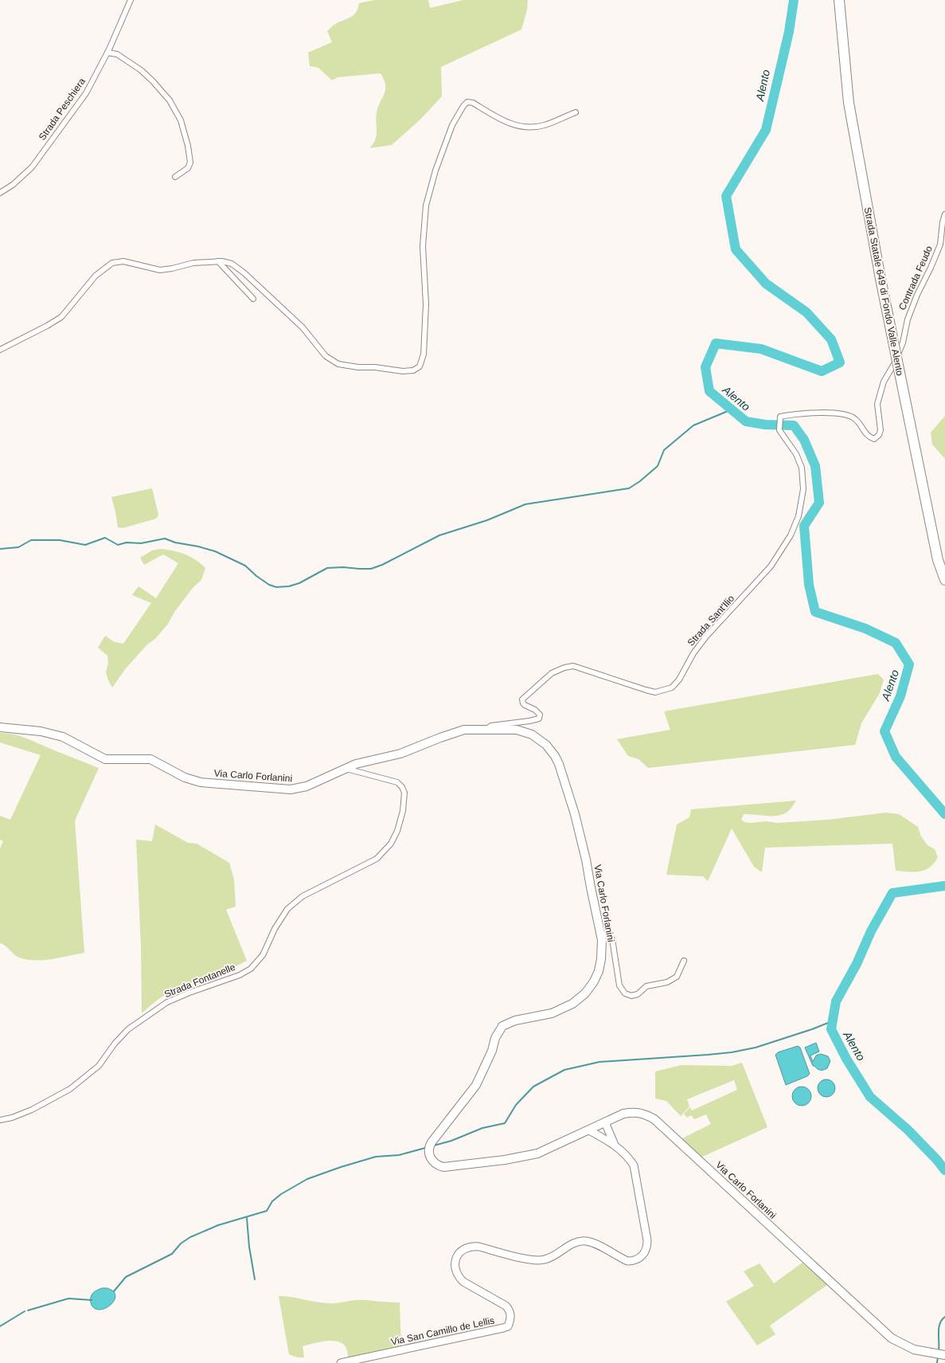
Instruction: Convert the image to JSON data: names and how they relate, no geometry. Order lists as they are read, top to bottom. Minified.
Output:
{"streets":{"highway":["Strada Statale 649 di Fondo Valle Alento"],"main road":["Via Carlo Forlanini","Via San Camillo de Lellis"],"street":["Strada Peschiera","Contrada Feudo","Strada Sant'Ilio","Strada Fontanelle"]},"crossings":[["Contrada Feudo","Strada Sant'Ilio"],["Strada Sant'Ilio","Via Carlo Forlanini"],["Via Carlo Forlanini","Strada Fontanelle"],["Via Carlo Forlanini","Via San Camillo de Lellis"]],"water":["Alento"]}
